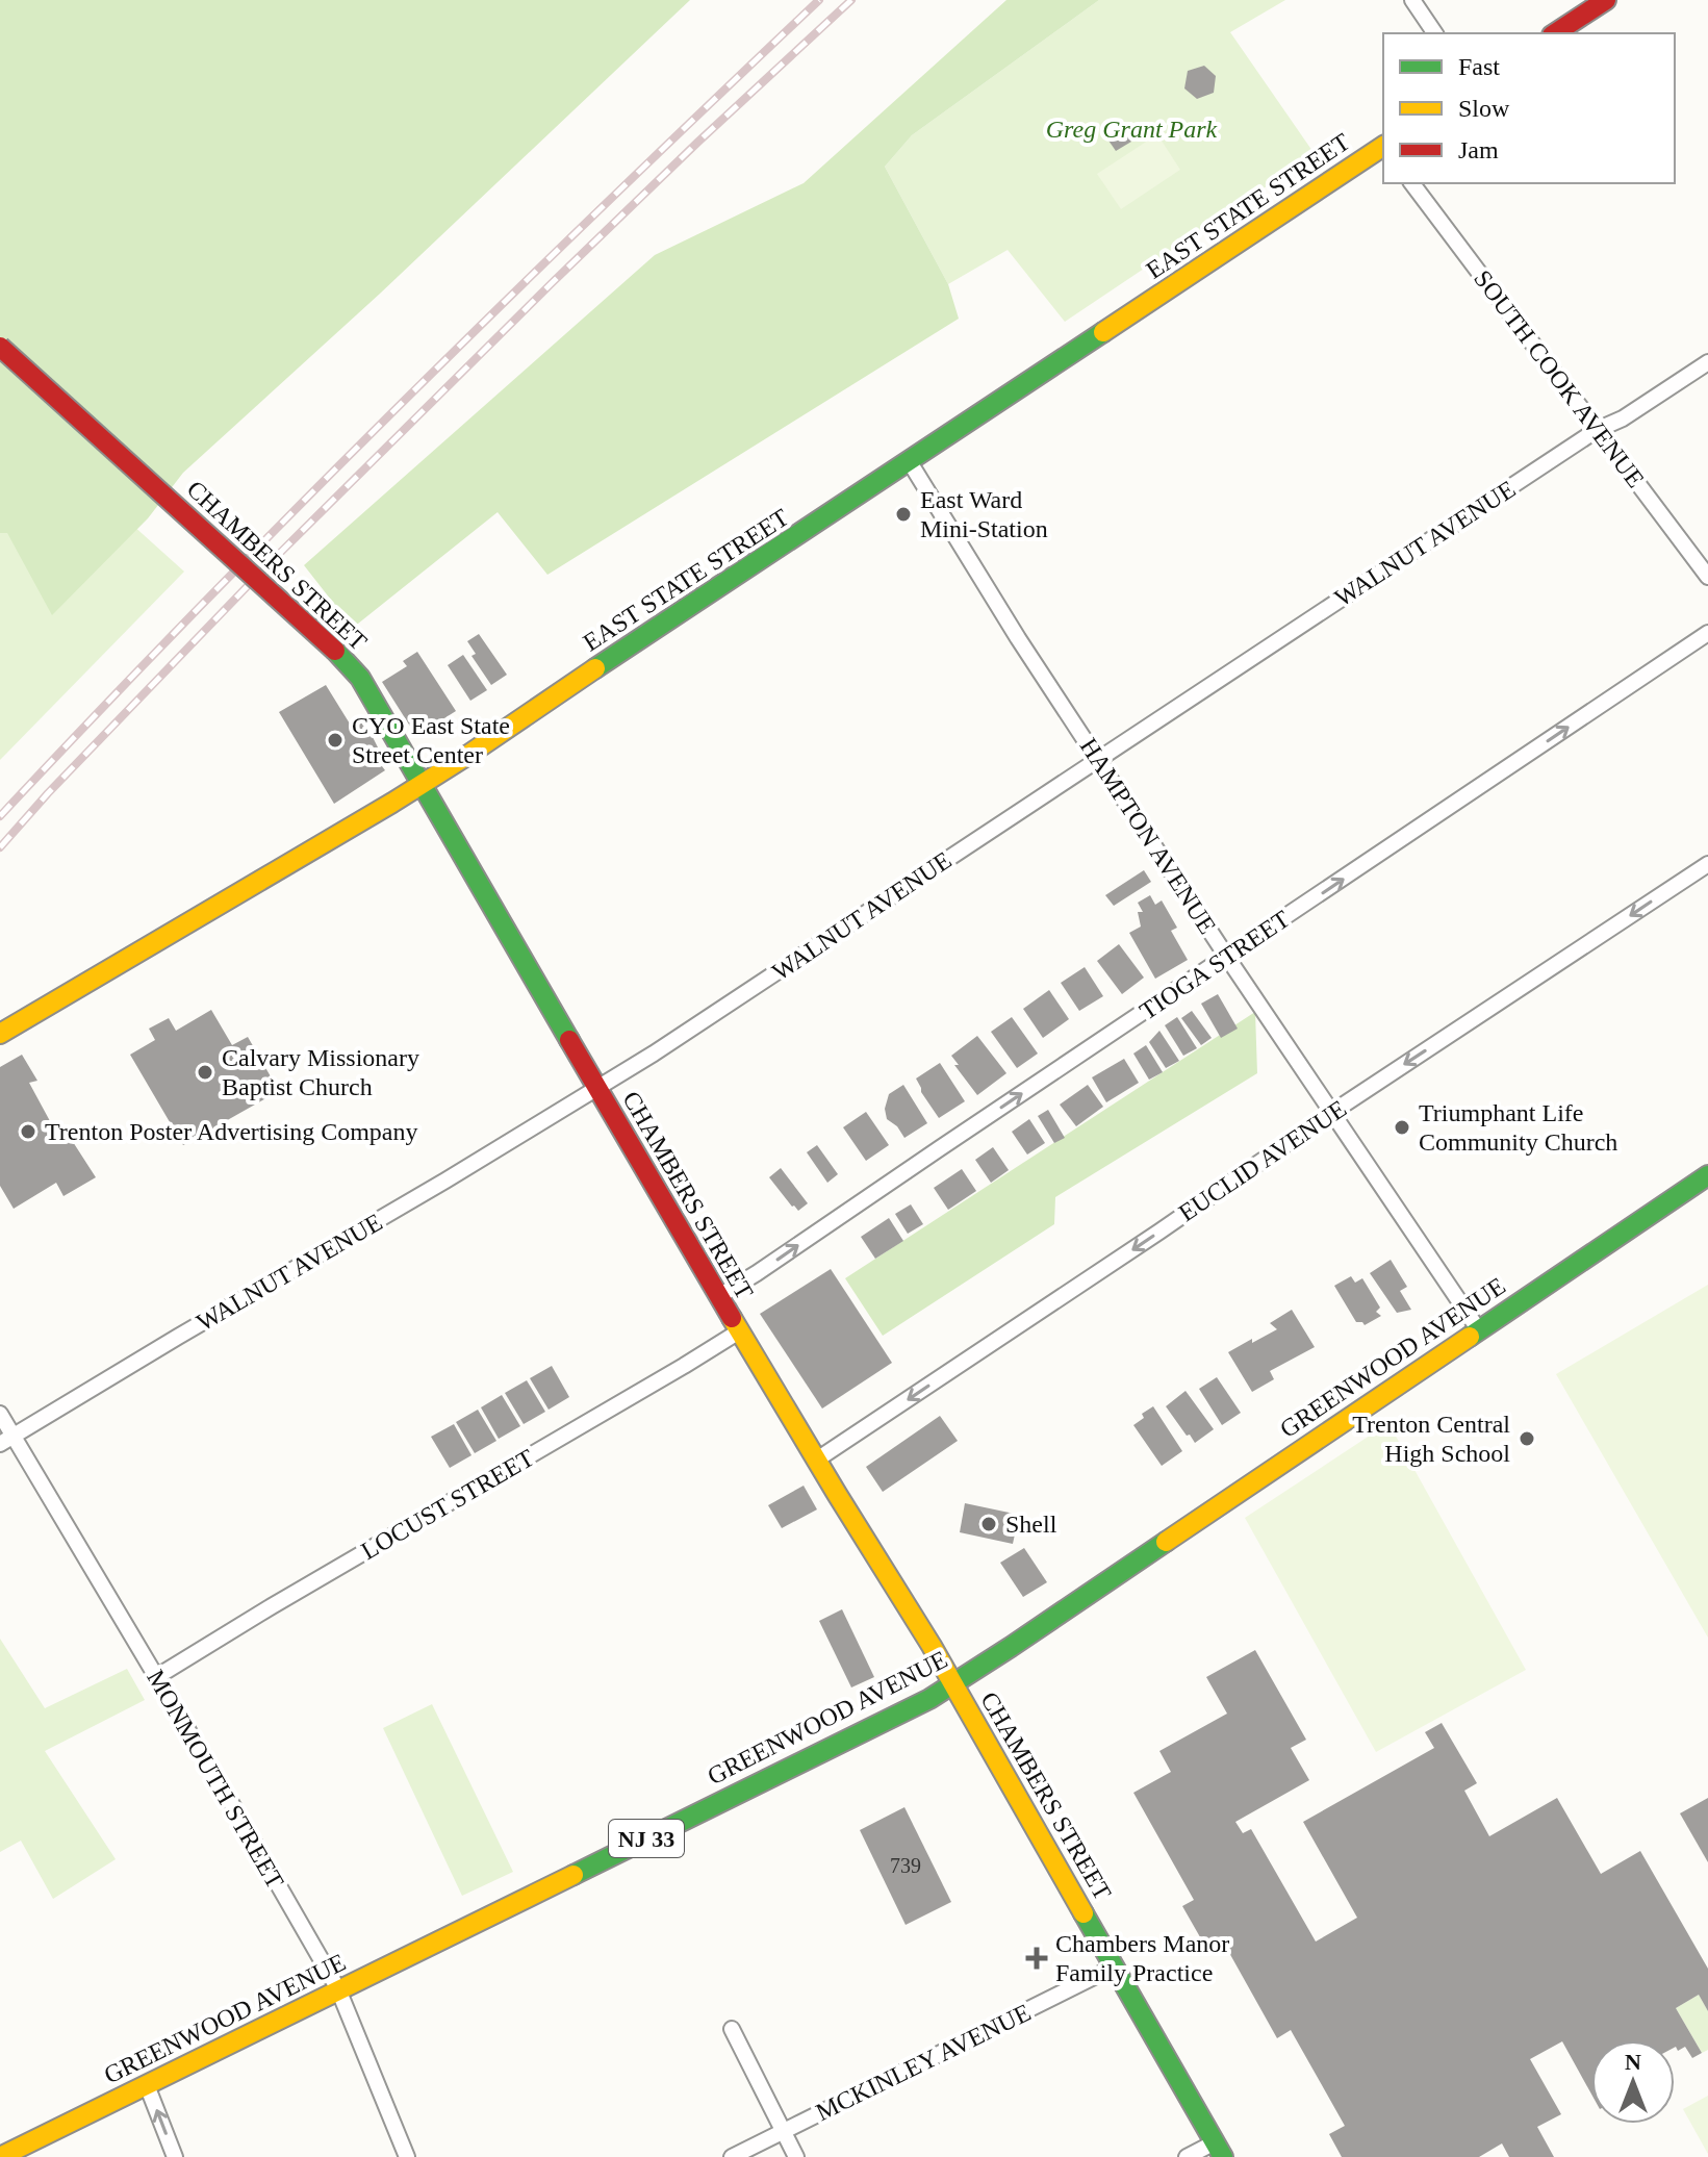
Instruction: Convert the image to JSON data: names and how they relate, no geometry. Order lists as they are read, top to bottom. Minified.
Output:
{"streets":{"street":["EAST STATE STREET","SOUTH COOK AVENUE","WALNUT AVENUE","CHAMBERS STREET","HAMPTON AVENUE","TIOGA STREET","EUCLID AVENUE","GREENWOOD AVENUE","LOCUST STREET","MONMOUTH STREET","NJ 33","MCKINLEY AVENUE"]},"crossings":[["EAST STATE STREET","CHAMBERS STREET"],["EAST STATE STREET","HAMPTON AVENUE"],["SOUTH COOK AVENUE","WALNUT AVENUE"],["WALNUT AVENUE","CHAMBERS STREET"],["WALNUT AVENUE","HAMPTON AVENUE"],["WALNUT AVENUE","MONMOUTH STREET"],["CHAMBERS STREET","TIOGA STREET"],["CHAMBERS STREET","EUCLID AVENUE"],["CHAMBERS STREET","GREENWOOD AVENUE"],["CHAMBERS STREET","LOCUST STREET"],["CHAMBERS STREET","MCKINLEY AVENUE"],["HAMPTON AVENUE","TIOGA STREET"],["HAMPTON AVENUE","EUCLID AVENUE"],["HAMPTON AVENUE","GREENWOOD AVENUE"],["GREENWOOD AVENUE","MONMOUTH STREET"],["LOCUST STREET","MONMOUTH STREET"]],"one_way":["TIOGA STREET","EUCLID AVENUE"],"parks":["Greg Grant Park"],"places":{"other":["East Ward Mini-Station","CYO East State Street Center","Calvary Missionary Baptist Church","Triumphant Life Community Church","Trenton Poster Advertising Company","Trenton Central High School","Shell"],"health":["Chambers Manor Family Practice"]},"house_numbers":["739"],"legend":["Fast","Slow","Jam"],"north":"top"}
